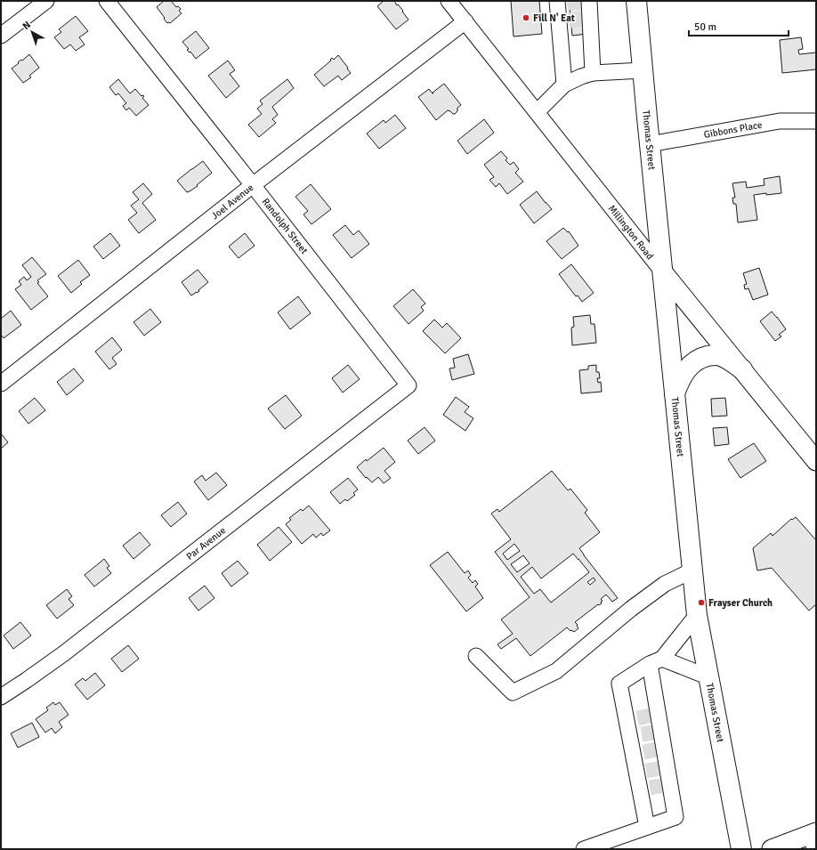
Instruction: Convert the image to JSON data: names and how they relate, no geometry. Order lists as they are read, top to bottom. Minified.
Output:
{"streets":{"highway":["Thomas Street"],"main road":["Millington Road"],"street":["Gibbons Place","Joel Avenue","Randolph Street","Par Avenue"]},"crossings":[["Gibbons Place","Thomas Street"],["Thomas Street","Millington Road"],["Joel Avenue","Randolph Street"],["Joel Avenue","Millington Road"],["Randolph Street","Par Avenue"]],"places":["Fill N' Eat","Frayser Church"],"scale_bar":"50 m","north":"top left"}
